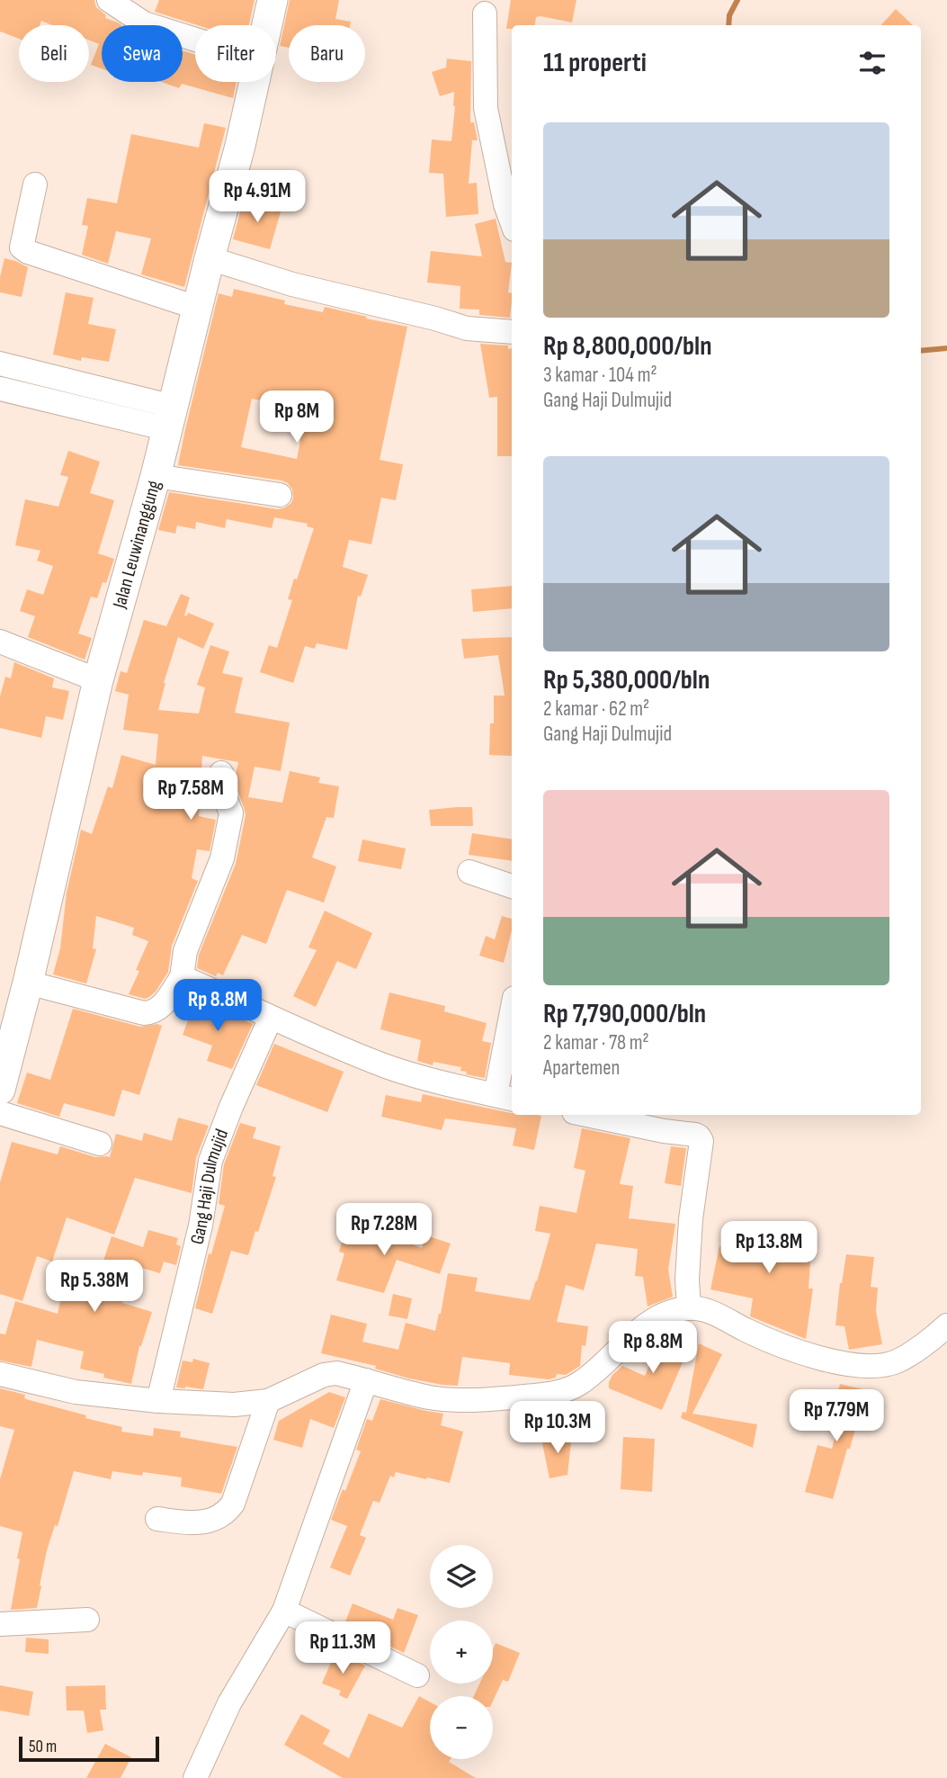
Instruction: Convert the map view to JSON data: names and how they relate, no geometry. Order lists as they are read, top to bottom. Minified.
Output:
{"streets":{"main road":["Jalan Leuwinanggung"],"street":["Gang Haji Dulmujid"]},"scale_bar":"50 m","page":{"chip":["Beli","Sewa","Filter","Baru"],"heading":"11 properti","list":[{"name":"Rp 8,800,000/bln","note":"3 kamar · 104 m² · Gang Haji Dulmujid"},{"name":"Rp 5,380,000/bln","note":"2 kamar · 62 m² · Gang Haji Dulmujid"},{"name":"Rp 7,790,000/bln","note":"2 kamar · 78 m² · Apartemen"}],"price":["Rp 4.91M","Rp 8M","Rp 7.58M","Rp 8.8M","Rp 7.28M","Rp 13.8M","Rp 5.38M","Rp 8.8M","Rp 7.79M","Rp 10.3M","Rp 11.3M"],"map_buttons":["+","−"],"scale":"50 m"}}
